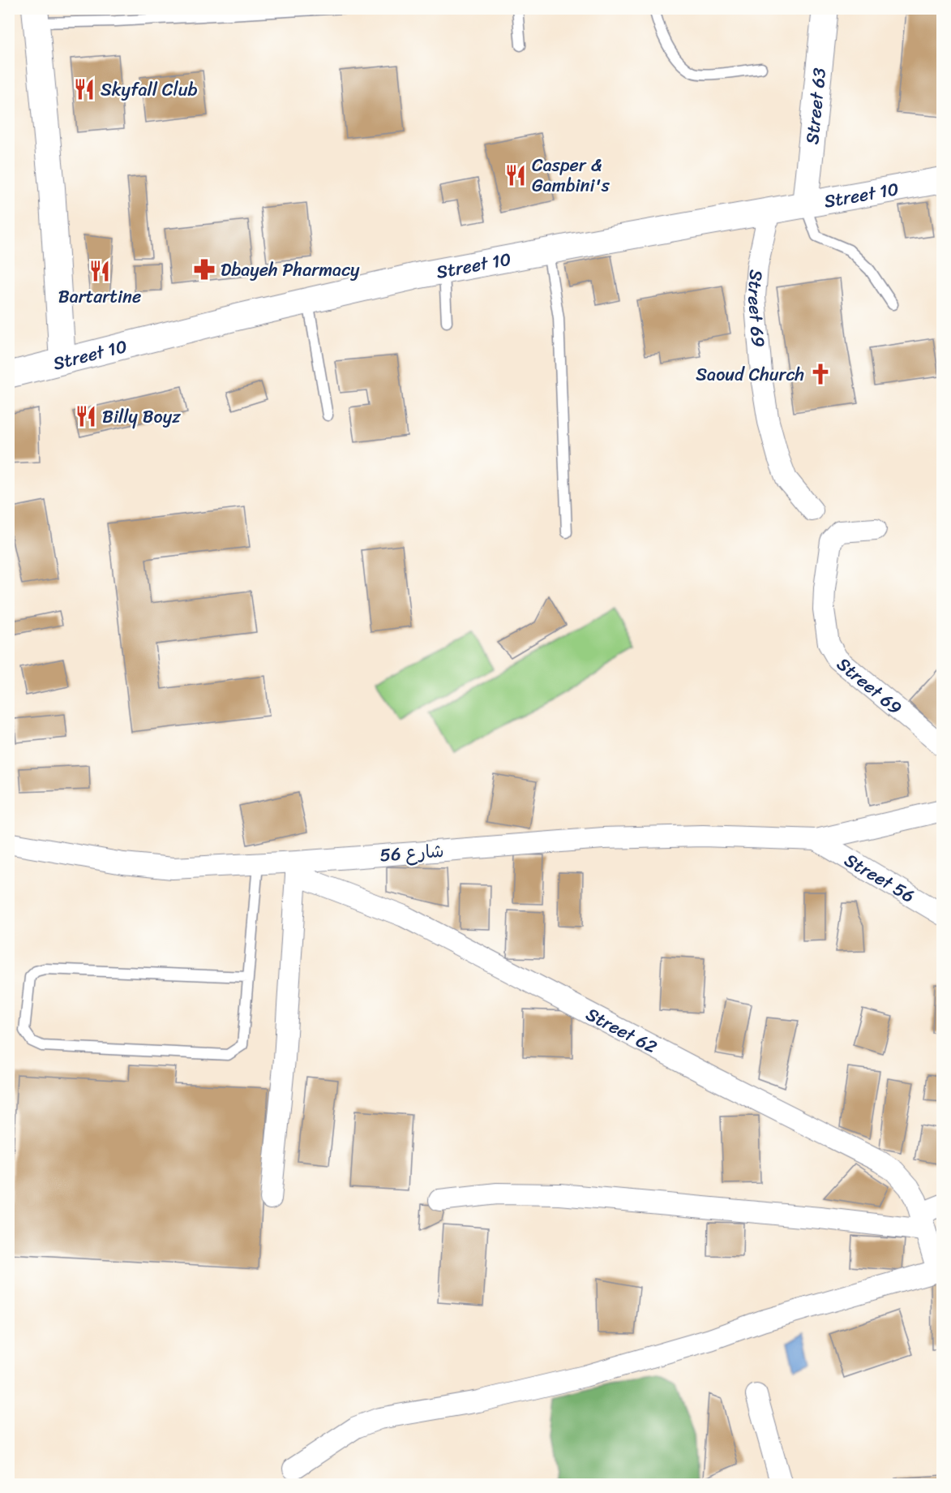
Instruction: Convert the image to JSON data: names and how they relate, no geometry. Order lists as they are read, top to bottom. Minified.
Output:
{"streets":{"street":["Street 63","Street 10","Street 69","شارع 56","Street 56","Street 62"]},"crossings":[["Street 63","Street 10"],["Street 10","Street 69"],["شارع 56","Street 56"],["شارع 56","Street 62"]],"places":{"restaurant":["Skyfall Club","Casper & Gambini's","Bartartine","Billy Boyz"],"pharmacy":["Dbayeh Pharmacy"],"church":["Saoud Church"]}}
